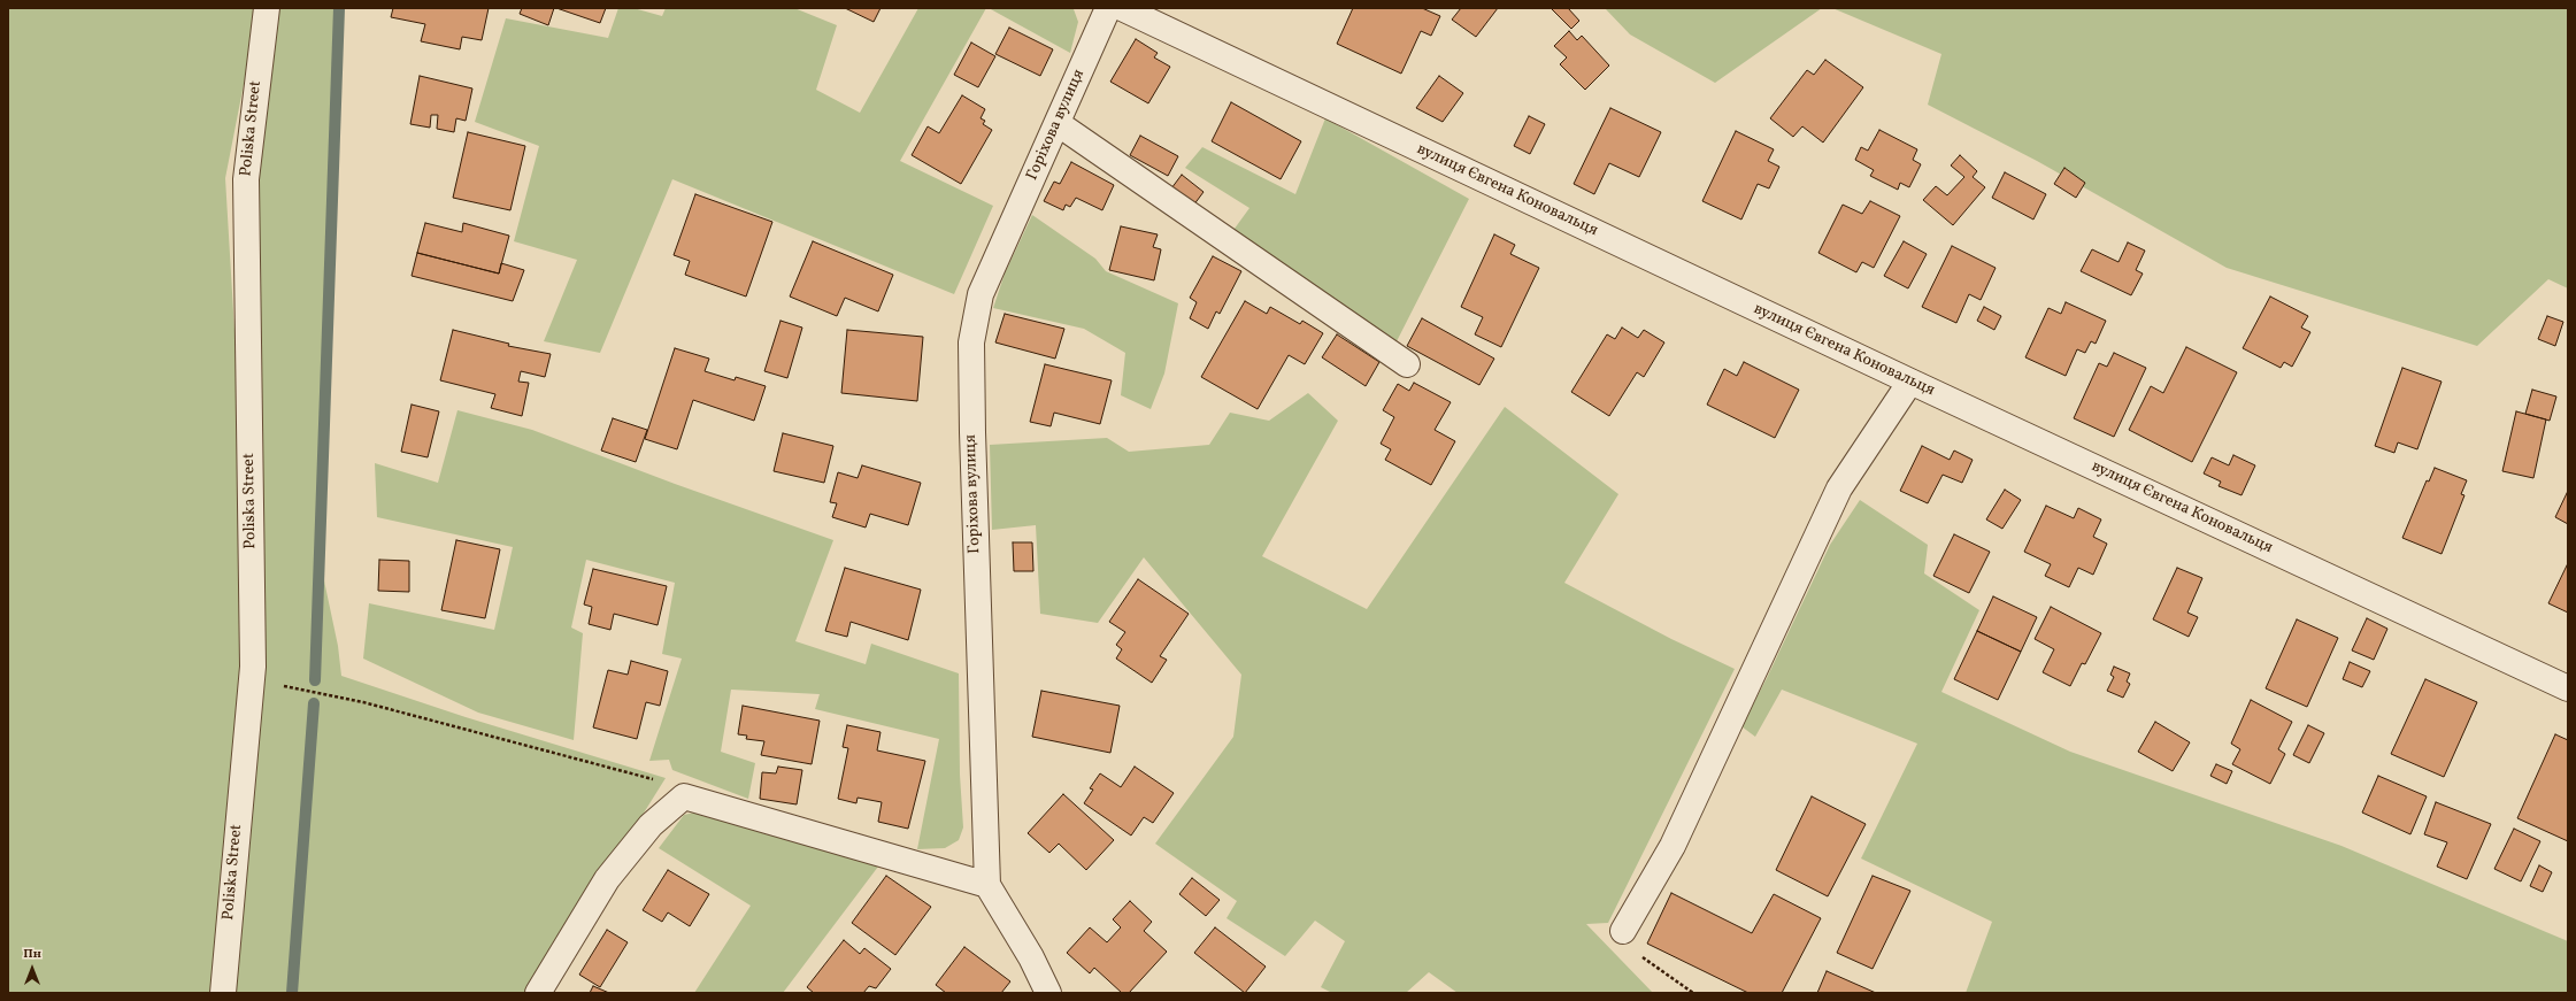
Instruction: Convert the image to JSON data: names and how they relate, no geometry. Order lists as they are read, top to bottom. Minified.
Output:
{"streets":{"street":["Горіхова вулиця","Poliska Street","вулиця Євгена Коновальця"]},"north":"top"}
